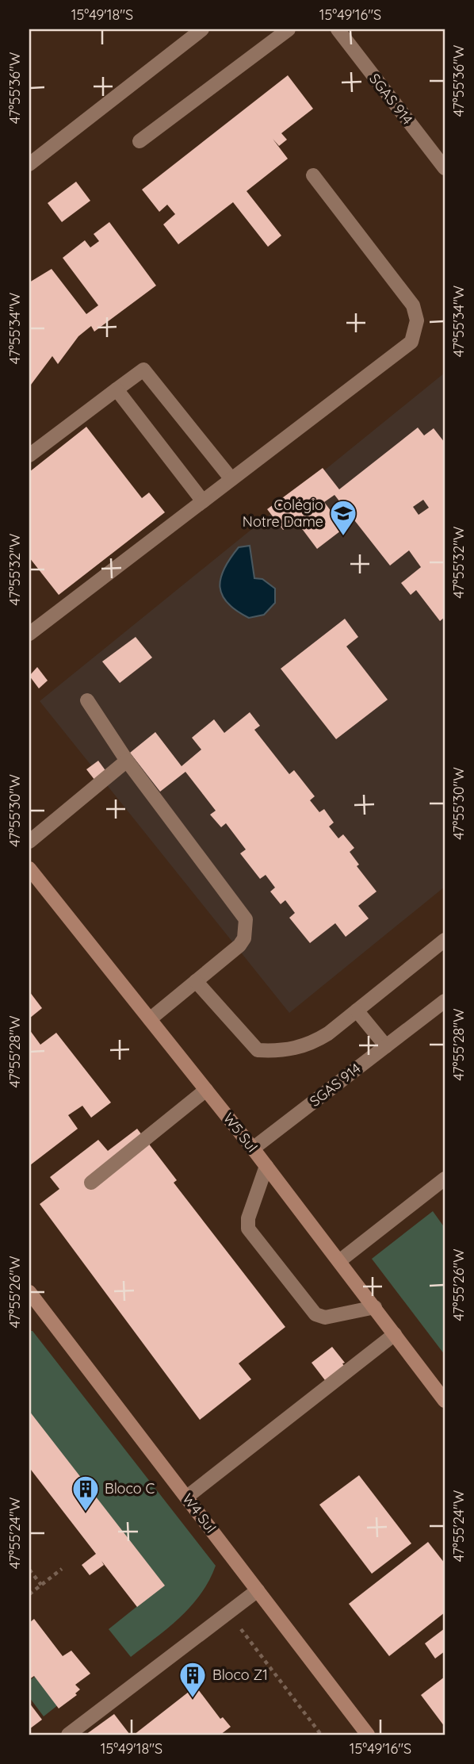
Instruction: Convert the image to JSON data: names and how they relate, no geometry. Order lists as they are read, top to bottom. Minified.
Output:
{"streets":{"main road":["W5 Sul","W4 Sul"],"street":["SGAS 914"]},"crossings":[["SGAS 914","W5 Sul"]],"places":{"school or university":["Colégio Notre Dame"],"building":["Bloco C","Bloco Z1"]},"coordinates":["15°49'18\"S","15°49'16\"S","47°55'36\"W","47°55'34\"W","47°55'32\"W","47°55'30\"W","47°55'28\"W","47°55'26\"W","47°55'24\"W"]}
